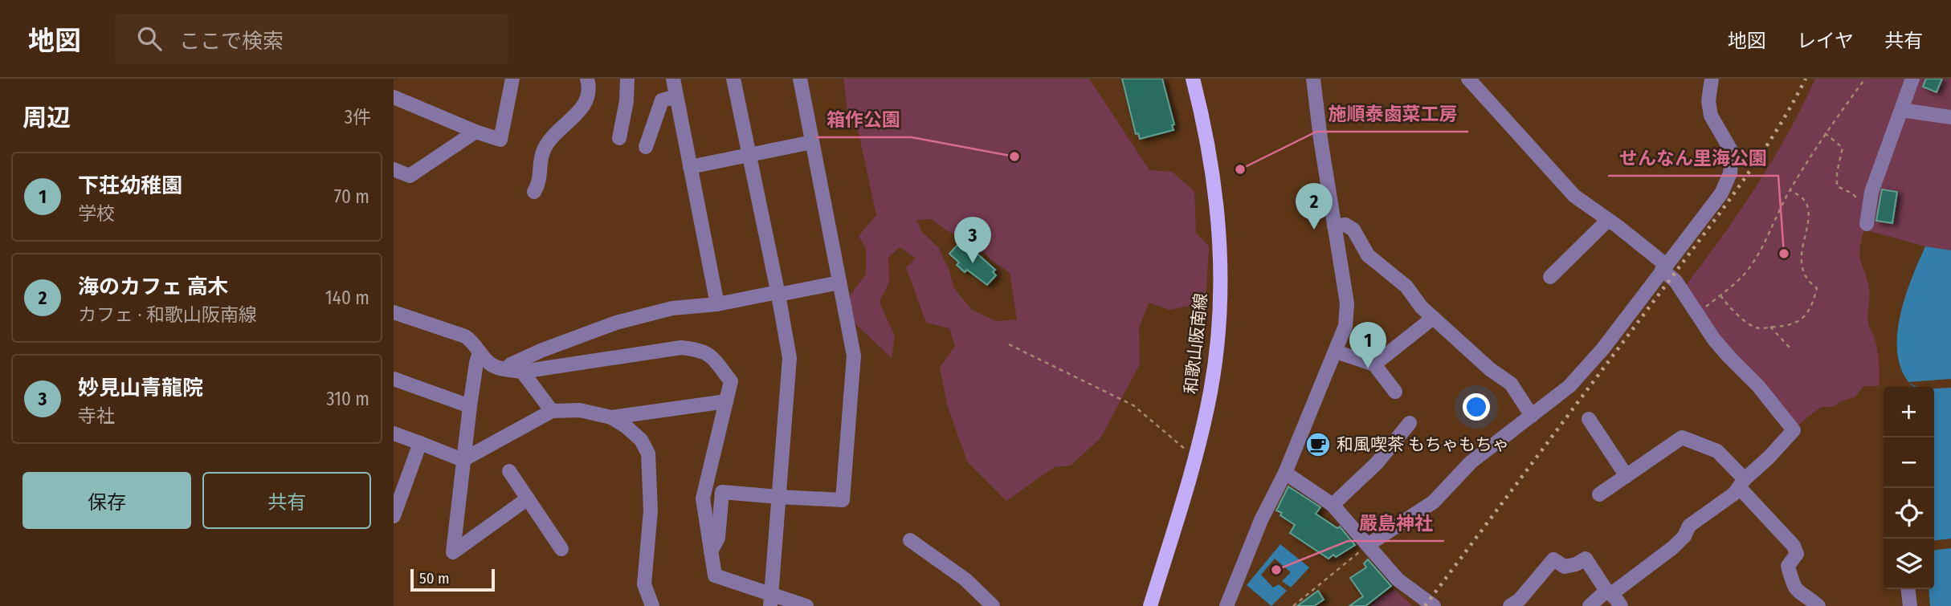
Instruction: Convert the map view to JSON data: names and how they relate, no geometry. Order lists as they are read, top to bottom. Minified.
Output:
{"streets":{"main road":["和歌山阪南線"]},"places":{"other":["箱作公園","施順泰鹵菜工房","せんなん里海公園","嚴島神社"],"cafe":["和風喫茶 もちゃもちゃ"]},"scale_bar":"50 m","page":{"header":"地図","search":"ここで検索","nav":["地図","レイヤ","共有"],"heading":["周辺","3件"],"list":[{"mark":"1","name":"下荘幼稚園","note":"学校","value":"70 m"},{"mark":"2","name":"海のカフェ 高木","note":"カフェ · 和歌山阪南線","value":"140 m"},{"mark":"3","name":"妙見山青龍院","note":"寺社","value":"310 m"}],"pins":["2","3","1"],"map_buttons":["+","−"],"buttons":["保存","共有"],"scale":"50 m"}}
